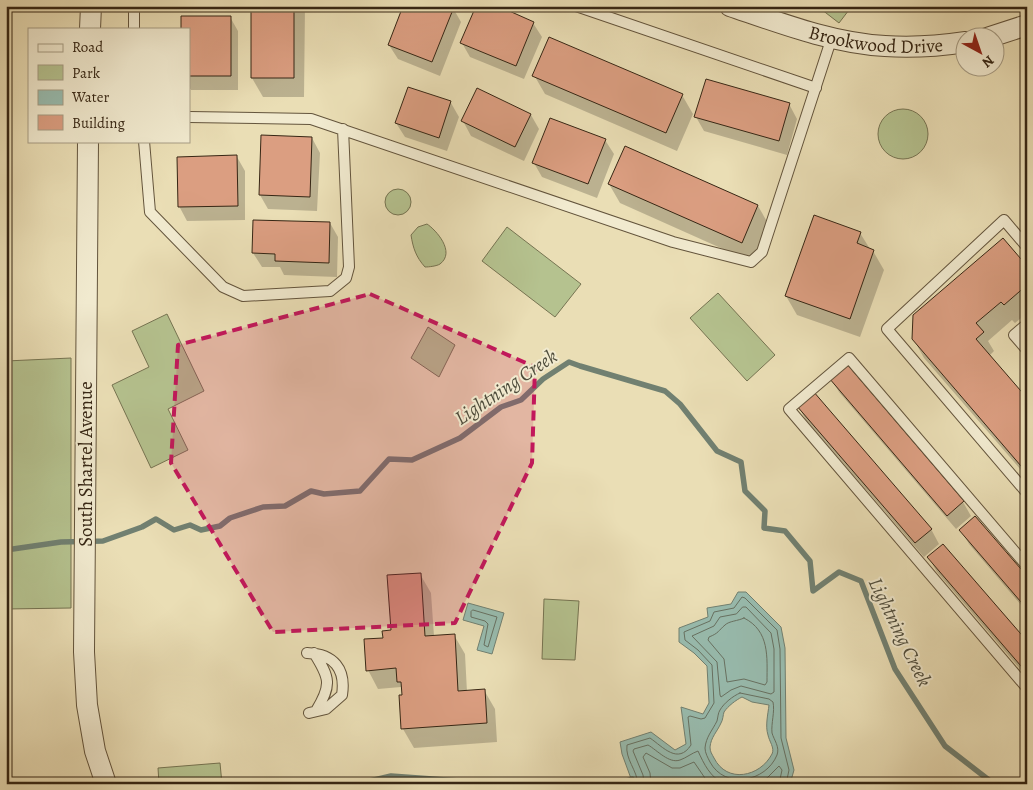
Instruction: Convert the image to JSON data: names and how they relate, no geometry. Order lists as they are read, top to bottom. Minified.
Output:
{"streets":{"street":["Brookwood Drive","South Shartel Avenue"]},"water":["Lightning Creek"],"legend":["Road","Park","Water","Building"],"north":"bottom right"}
